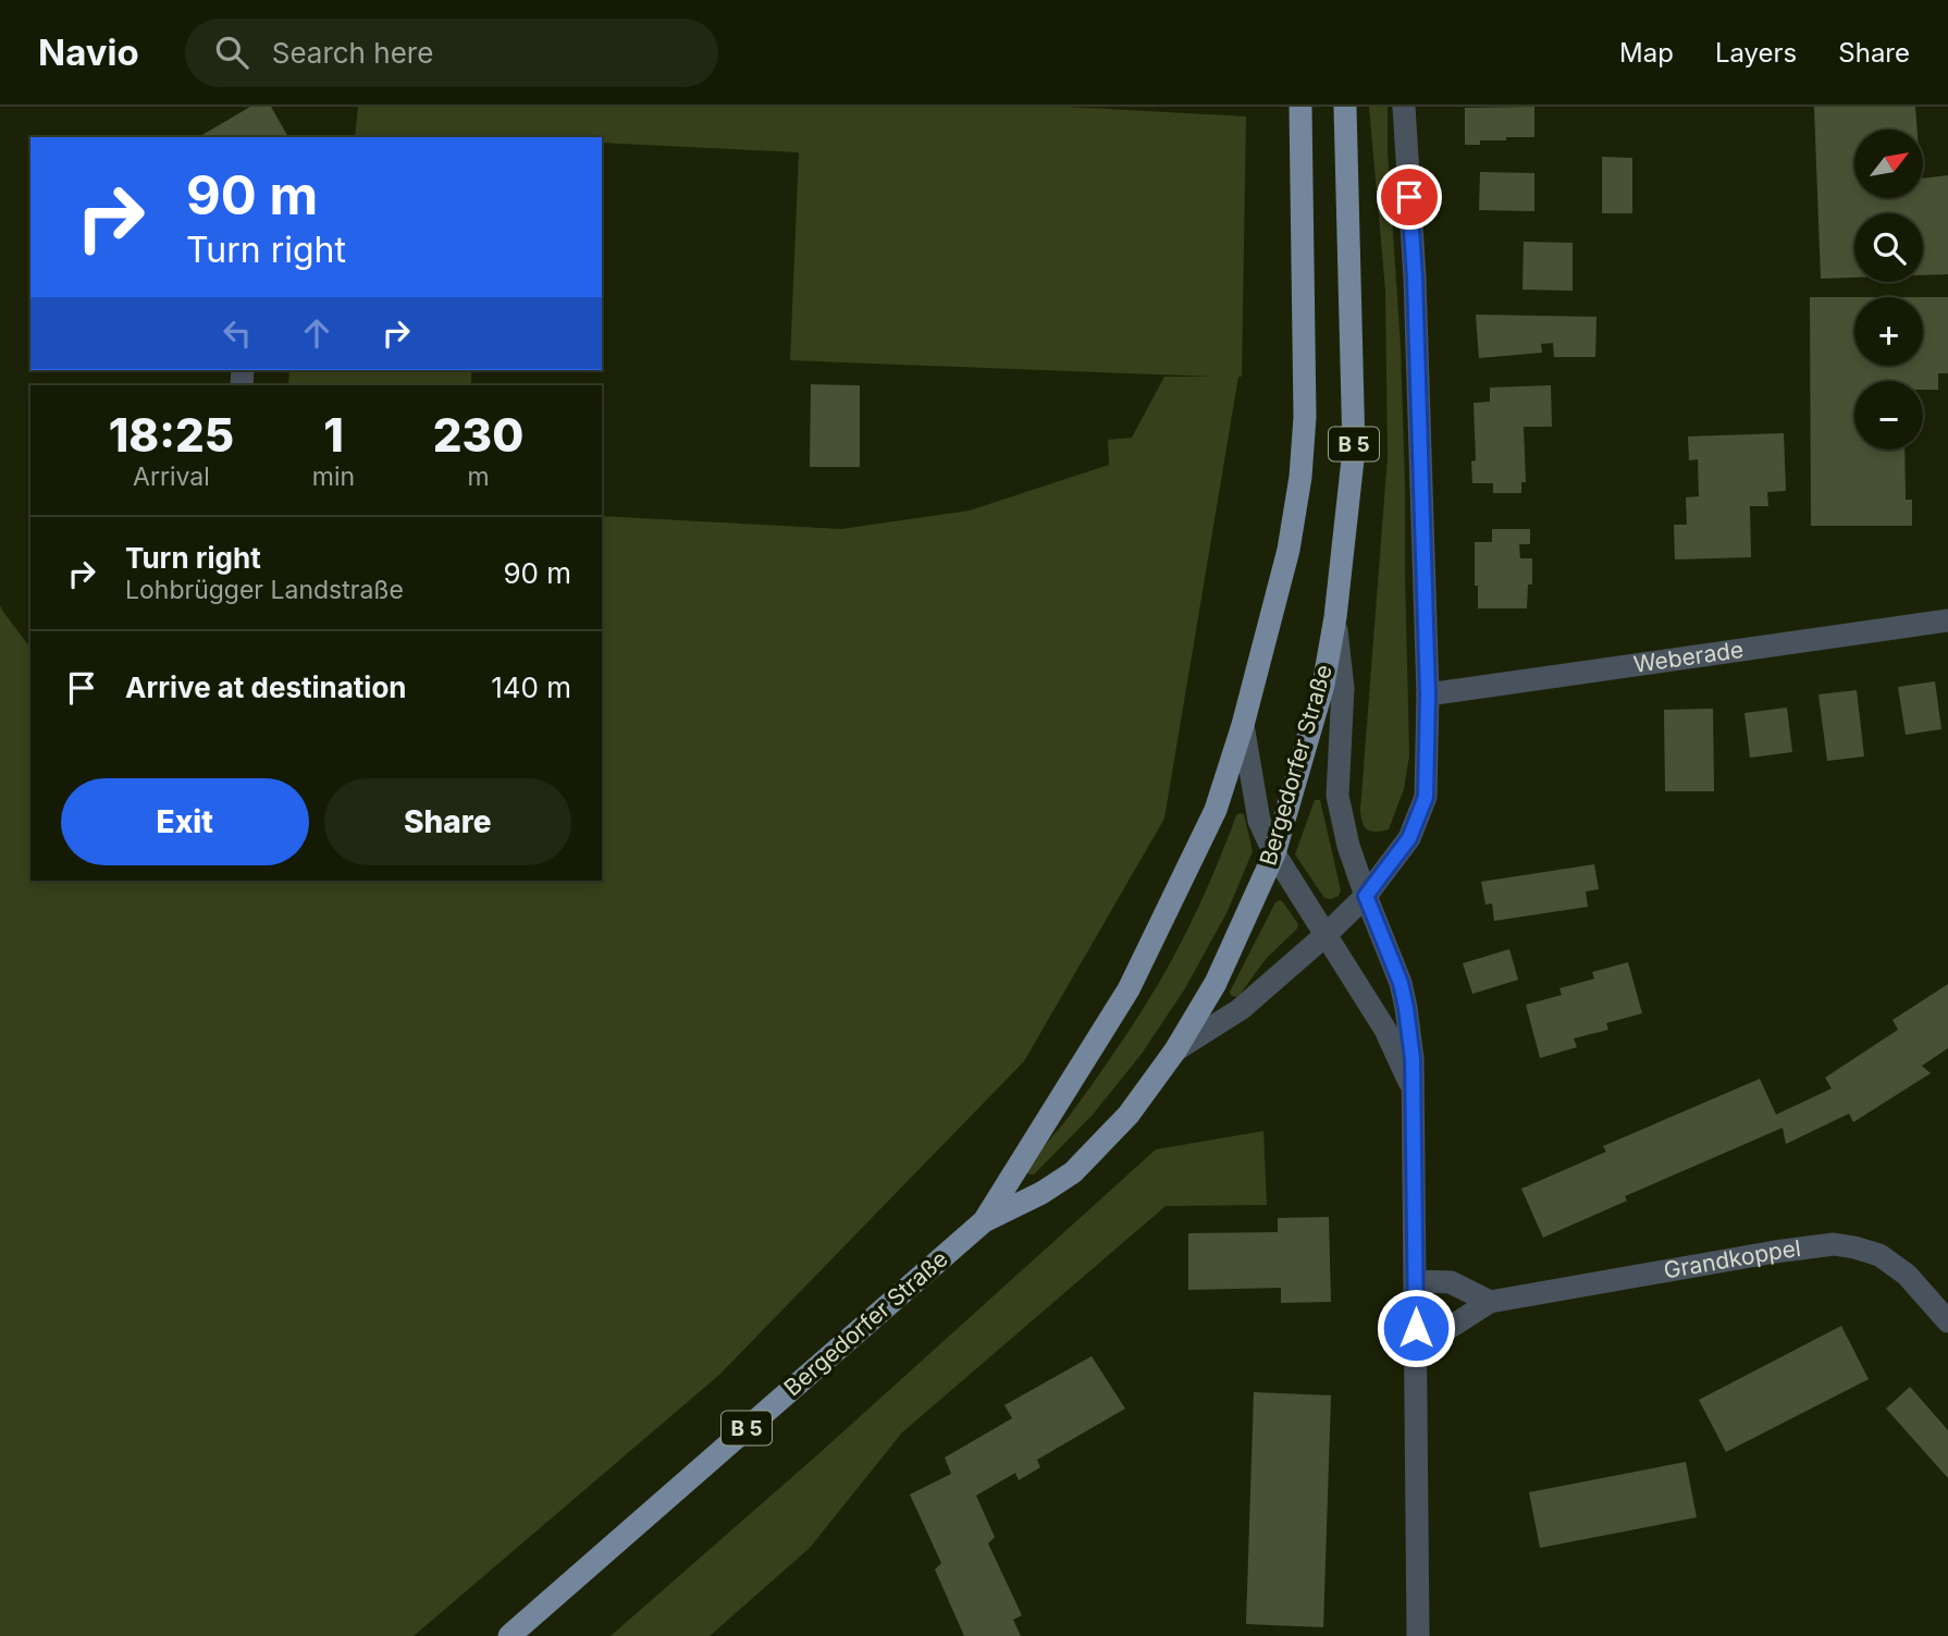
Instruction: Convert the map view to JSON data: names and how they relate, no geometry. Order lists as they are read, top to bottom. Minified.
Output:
{"streets":{"main road":["B 5","Bergedorfer Straße"],"street":["Weberade","Grandkoppel"]},"crossings":[["B 5","Bergedorfer Straße"]],"north":"top right","page":{"header":"Navio","search":"Search here","nav":["Map","Layers","Share"],"map_buttons":["+","−"],"turn":["90 m","Turn right"],"eta":["18:25","Arrival","1","min","230","m"],"list":[{"name":"Turn right","note":"Lohbrügger Landstraße","value":"90 m"},{"name":"Arrive at destination","value":"140 m"}],"buttons":["Exit","Share"]}}
